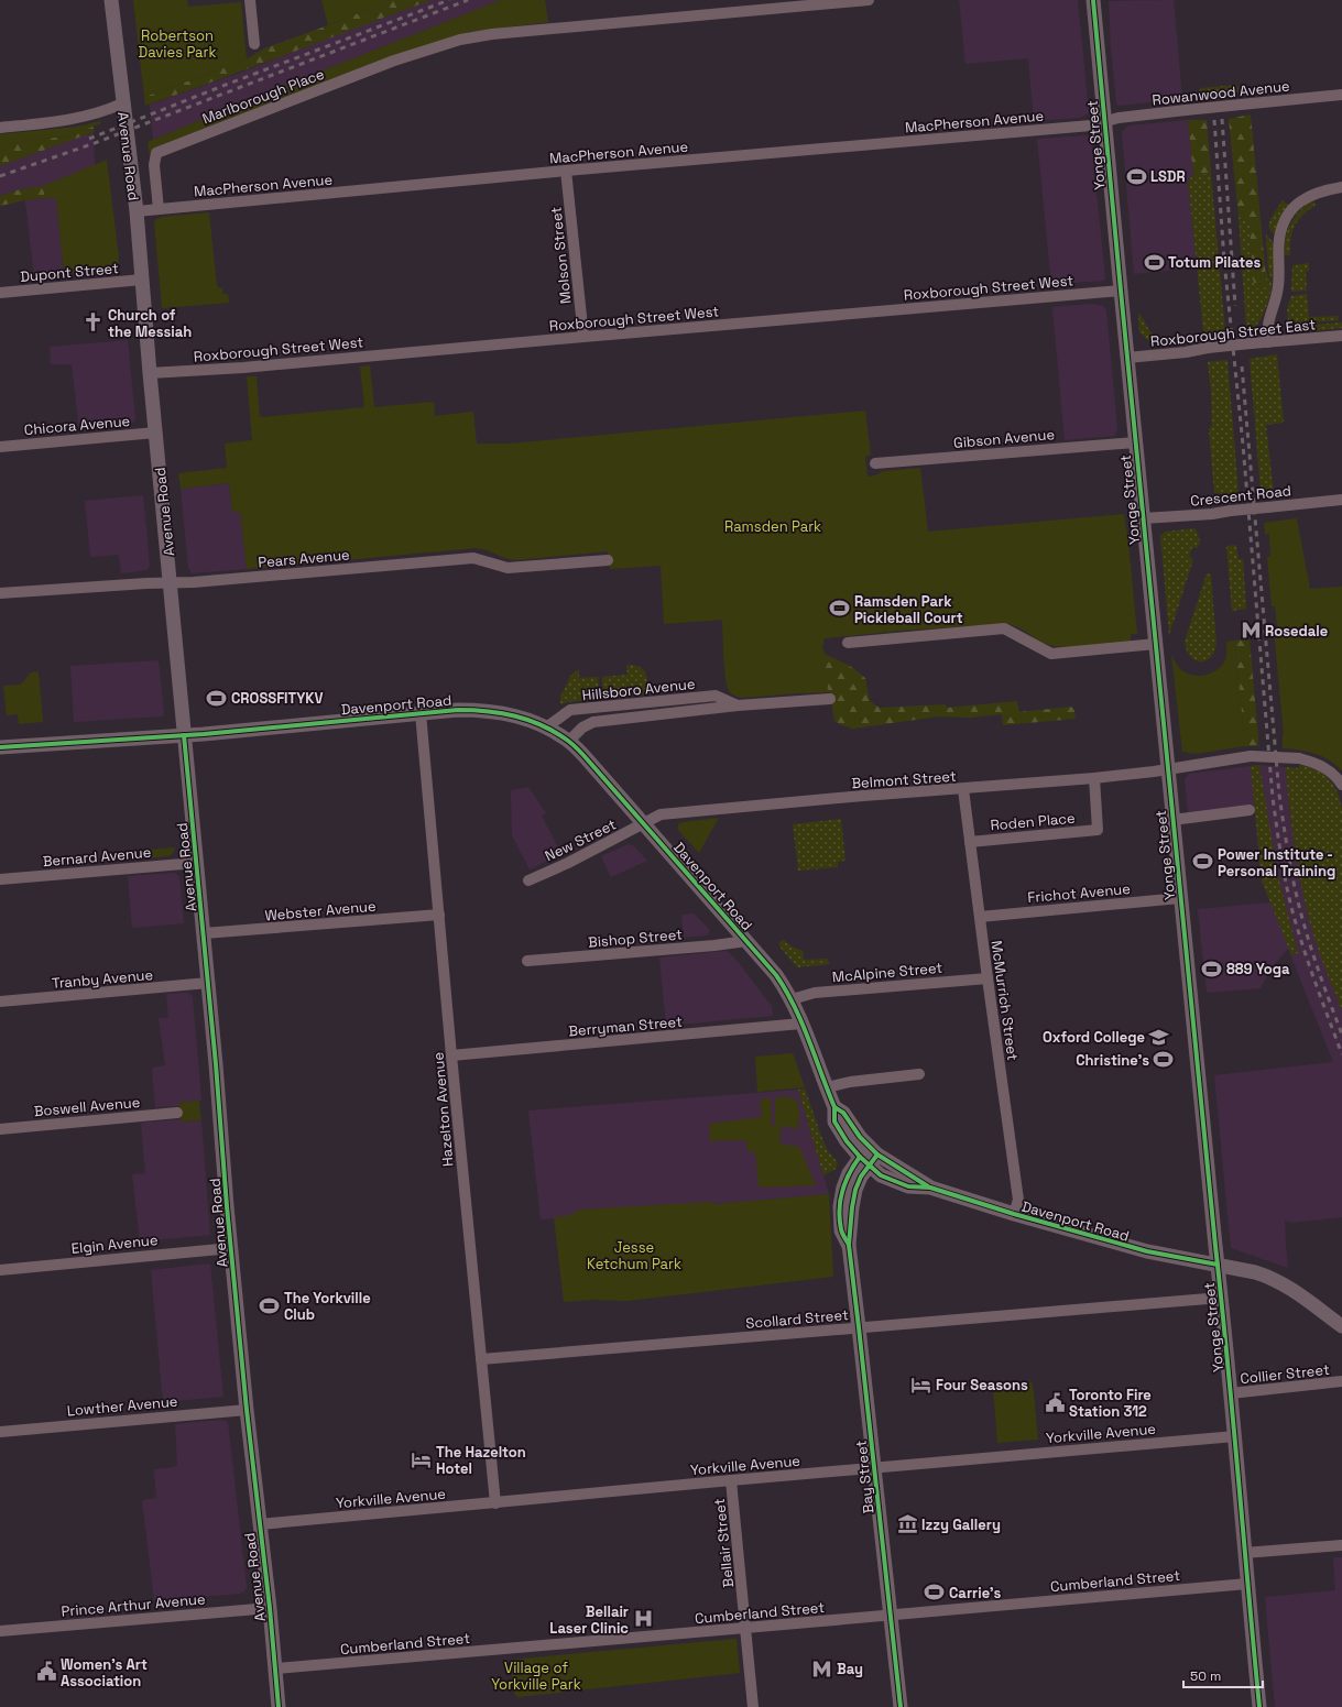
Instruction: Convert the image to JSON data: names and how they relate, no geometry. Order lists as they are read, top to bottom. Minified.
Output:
{"streets":{"main road":["Yonge Street","Avenue Road","Davenport Road","Bay Street"],"street":["Rowanwood Avenue","Marlborough Place","MacPherson Avenue","Molson Street","Dupont Street","Roxborough Street West","Roxborough Street East","Chicora Avenue","Gibson Avenue","Crescent Road","Pears Avenue","Hillsboro Avenue","Belmont Street","Roden Place","New Street","Bernard Avenue","Frichot Avenue","Webster Avenue","Bishop Street","McAlpine Street","Tranby Avenue","McMurrich Street","Berryman Street","Boswell Avenue","Hazelton Avenue","Elgin Avenue","Scollard Street","Collier Street","Lowther Avenue","Yorkville Avenue","Bellair Street","Cumberland Street","Prince Arthur Avenue"]},"crossings":[["Rowanwood Avenue","MacPherson Avenue"],["Rowanwood Avenue","Yonge Street"],["Marlborough Place","MacPherson Avenue"],["MacPherson Avenue","Yonge Street"],["MacPherson Avenue","Avenue Road"],["MacPherson Avenue","Molson Street"],["Yonge Street","Roxborough Street West"],["Yonge Street","Roxborough Street East"],["Yonge Street","Gibson Avenue"],["Yonge Street","Crescent Road"],["Yonge Street","Davenport Road"],["Yonge Street","Belmont Street"],["Yonge Street","Frichot Avenue"],["Yonge Street","Scollard Street"],["Yonge Street","Collier Street"],["Yonge Street","Yorkville Avenue"],["Yonge Street","Cumberland Street"],["Avenue Road","Dupont Street"],["Avenue Road","Roxborough Street West"],["Avenue Road","Chicora Avenue"],["Avenue Road","Pears Avenue"],["Avenue Road","Davenport Road"],["Avenue Road","Bernard Avenue"],["Avenue Road","Webster Avenue"],["Avenue Road","Tranby Avenue"],["Avenue Road","Elgin Avenue"],["Avenue Road","Lowther Avenue"],["Avenue Road","Yorkville Avenue"],["Avenue Road","Cumberland Street"],["Avenue Road","Prince Arthur Avenue"],["Molson Street","Roxborough Street West"],["Hillsboro Avenue","Davenport Road"],["Davenport Road","Belmont Street"],["Davenport Road","New Street"],["Davenport Road","Bishop Street"],["Davenport Road","McAlpine Street"],["Davenport Road","McMurrich Street"],["Davenport Road","Berryman Street"],["Davenport Road","Hazelton Avenue"],["Davenport Road","Bay Street"],["Belmont Street","Roden Place"],["Belmont Street","New Street"],["Belmont Street","McMurrich Street"],["Roden Place","McMurrich Street"],["Frichot Avenue","McMurrich Street"],["Webster Avenue","Hazelton Avenue"],["McAlpine Street","McMurrich Street"],["Berryman Street","Hazelton Avenue"],["Hazelton Avenue","Scollard Street"],["Hazelton Avenue","Yorkville Avenue"],["Scollard Street","Bay Street"],["Yorkville Avenue","Bay Street"],["Yorkville Avenue","Bellair Street"],["Bay Street","Cumberland Street"],["Bellair Street","Cumberland Street"]],"parks":["Robertson Davies Park","Ramsden Park","Jesse Ketchum Park","Village of Yorkville Park"],"places":{"sports":["LSDR","Totum Pilates","Ramsden Park Pickleball Court","CROSSFITYKV","Power Institute - Personal Training","889 Yoga","Christine's","The Yorkville Club","Carrie’s"],"church":["Church of the Messiah"],"metro station":["Rosedale","Bay"],"school or university":["Oxford College"],"hotel":["Four Seasons","The Hazelton Hotel"],"public building":["Toronto Fire Station 312","Women's Art Association"],"museum":["Izzy Gallery"],"hospital":["Bellair Laser Clinic"]},"scale_bar":"50 m"}
